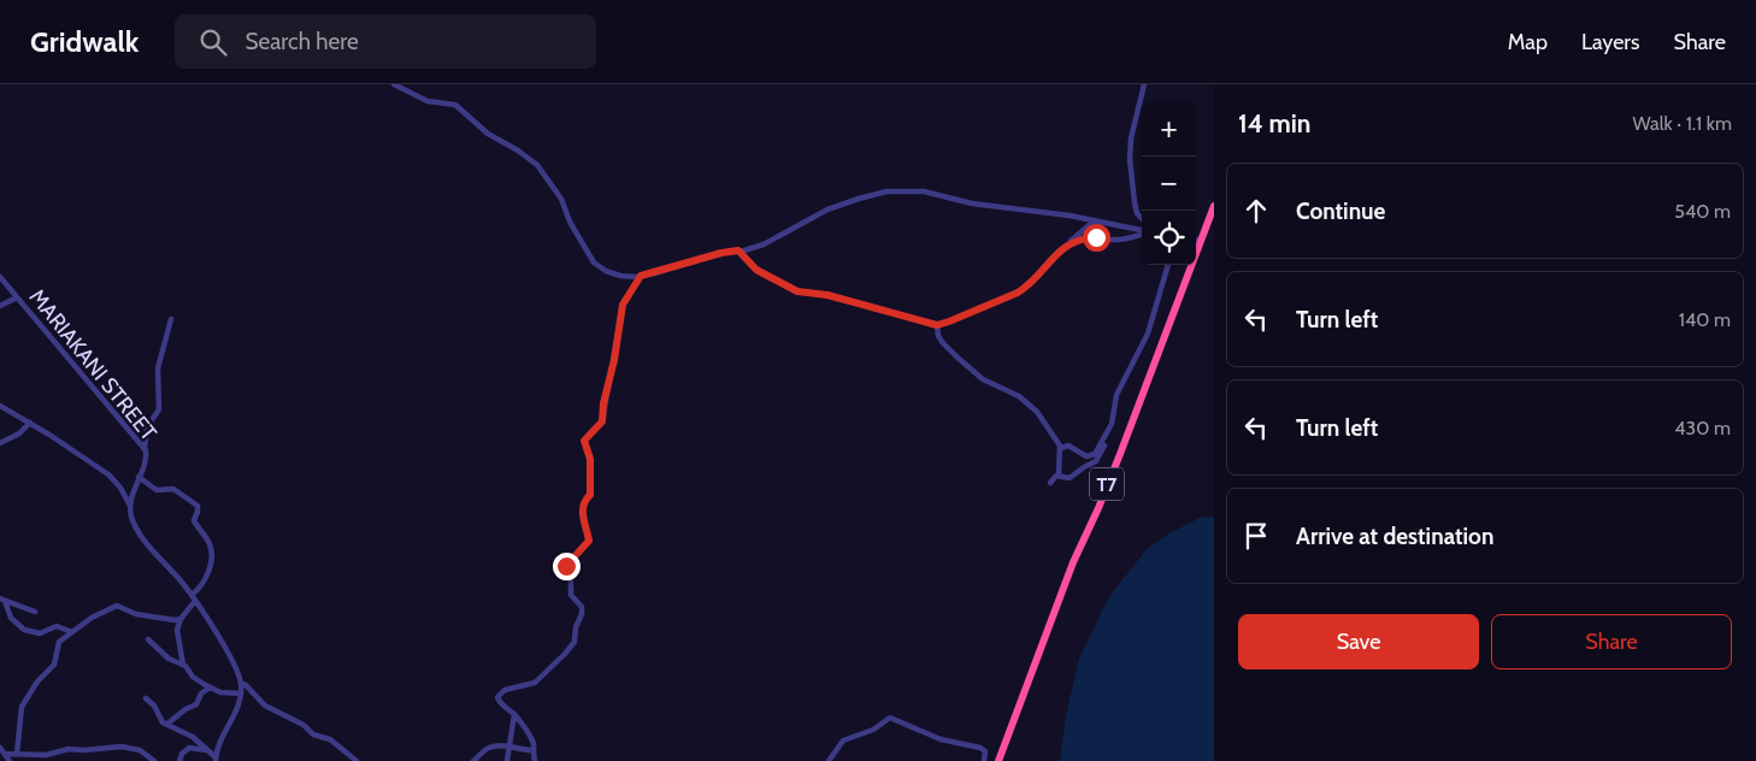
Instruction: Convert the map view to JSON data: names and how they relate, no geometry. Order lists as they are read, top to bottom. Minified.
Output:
{"streets":{"highway":["T7"],"street":["MARIAKANI STREET"]},"page":{"header":"Gridwalk","search":"Search here","nav":["Map","Layers","Share"],"heading":["14 min","Walk · 1.1 km"],"map_buttons":["+","−"],"list":[["Continue","540 m"],["Turn left","140 m"],["Turn left","430 m"],"Arrive at destination"],"buttons":["Save","Share"]}}
